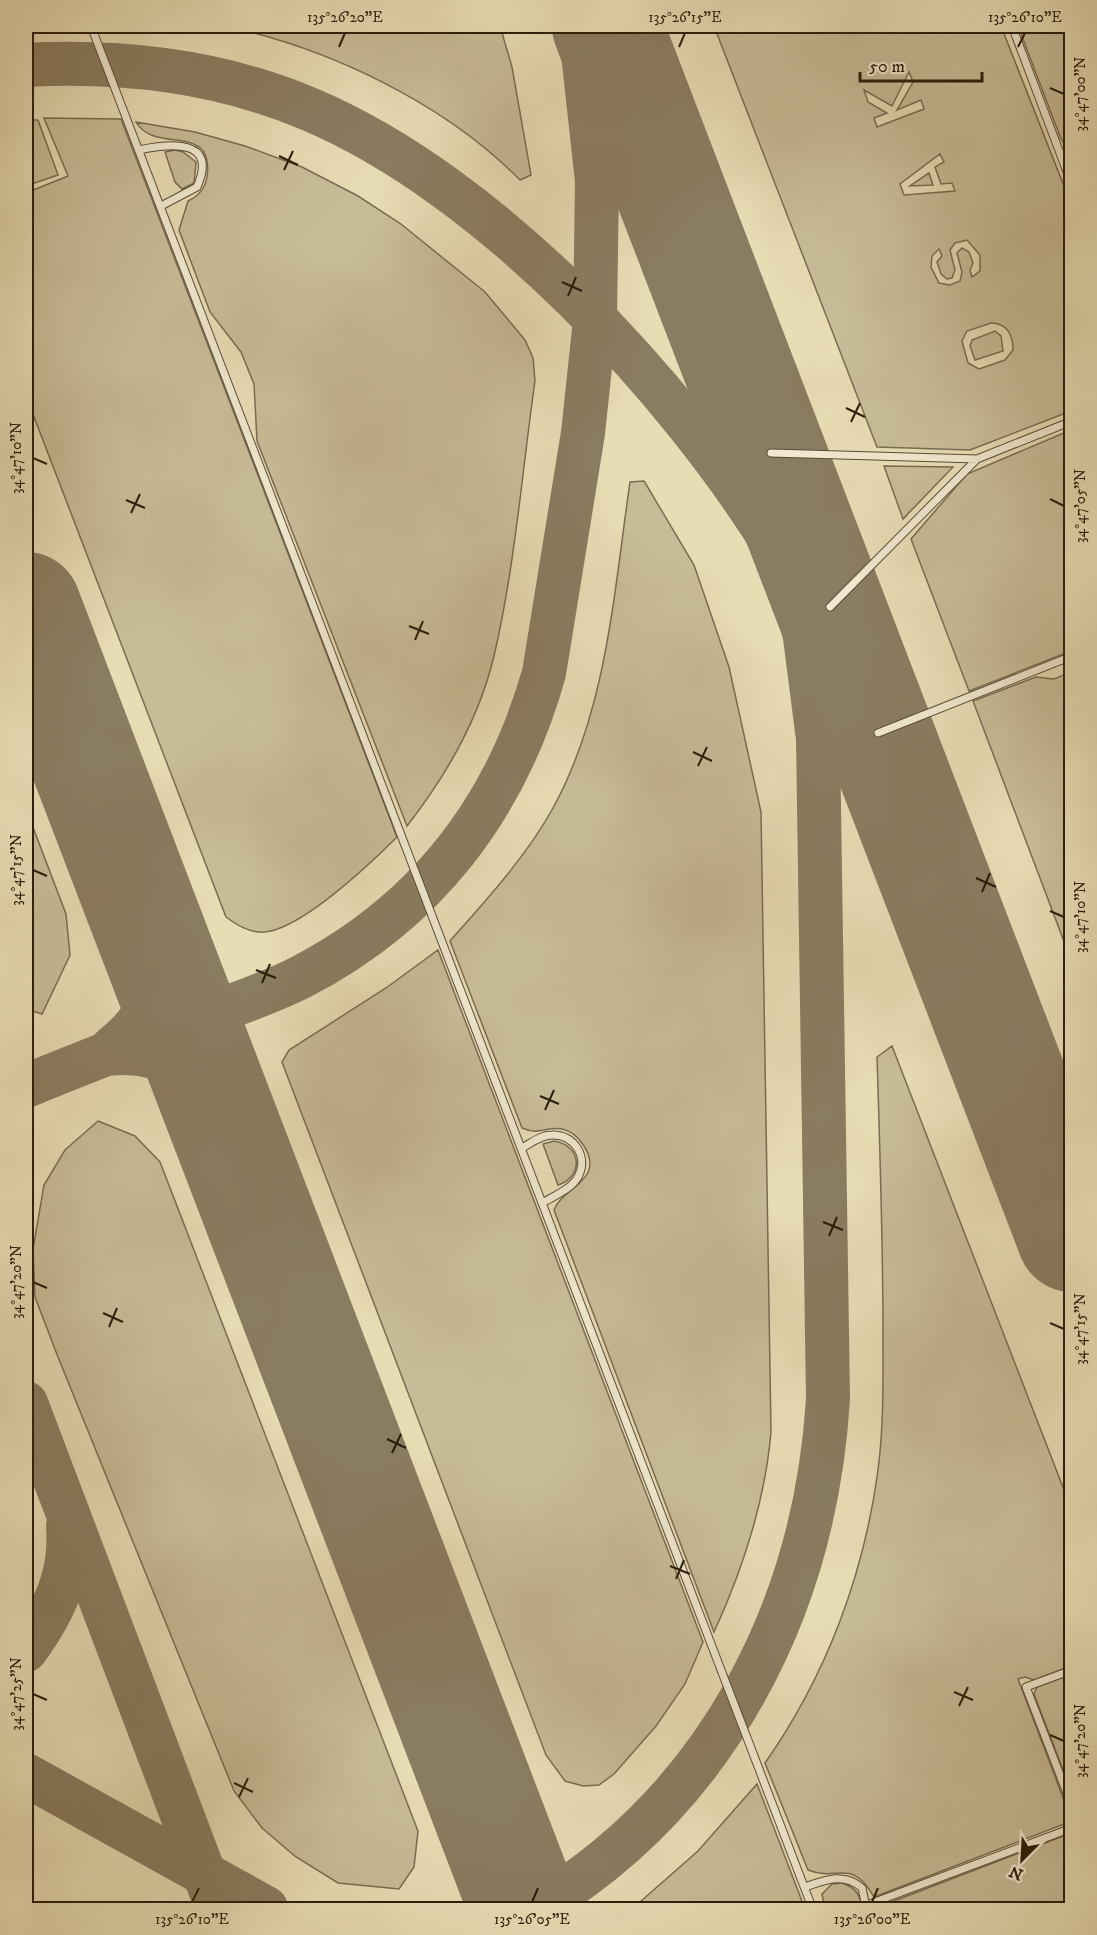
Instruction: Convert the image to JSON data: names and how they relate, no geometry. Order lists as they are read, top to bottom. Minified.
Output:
{"scale_bar":"50 m","north":"bottom left","coordinates":["135°26'20\"E","135°26'15\"E","135°26'10\"E","34°47'00\"N","34°47'10\"N","34°47'05\"N","34°47'15\"N","34°47'20\"N","34°47'25\"N","135°26'05\"E","135°26'00\"E"]}
